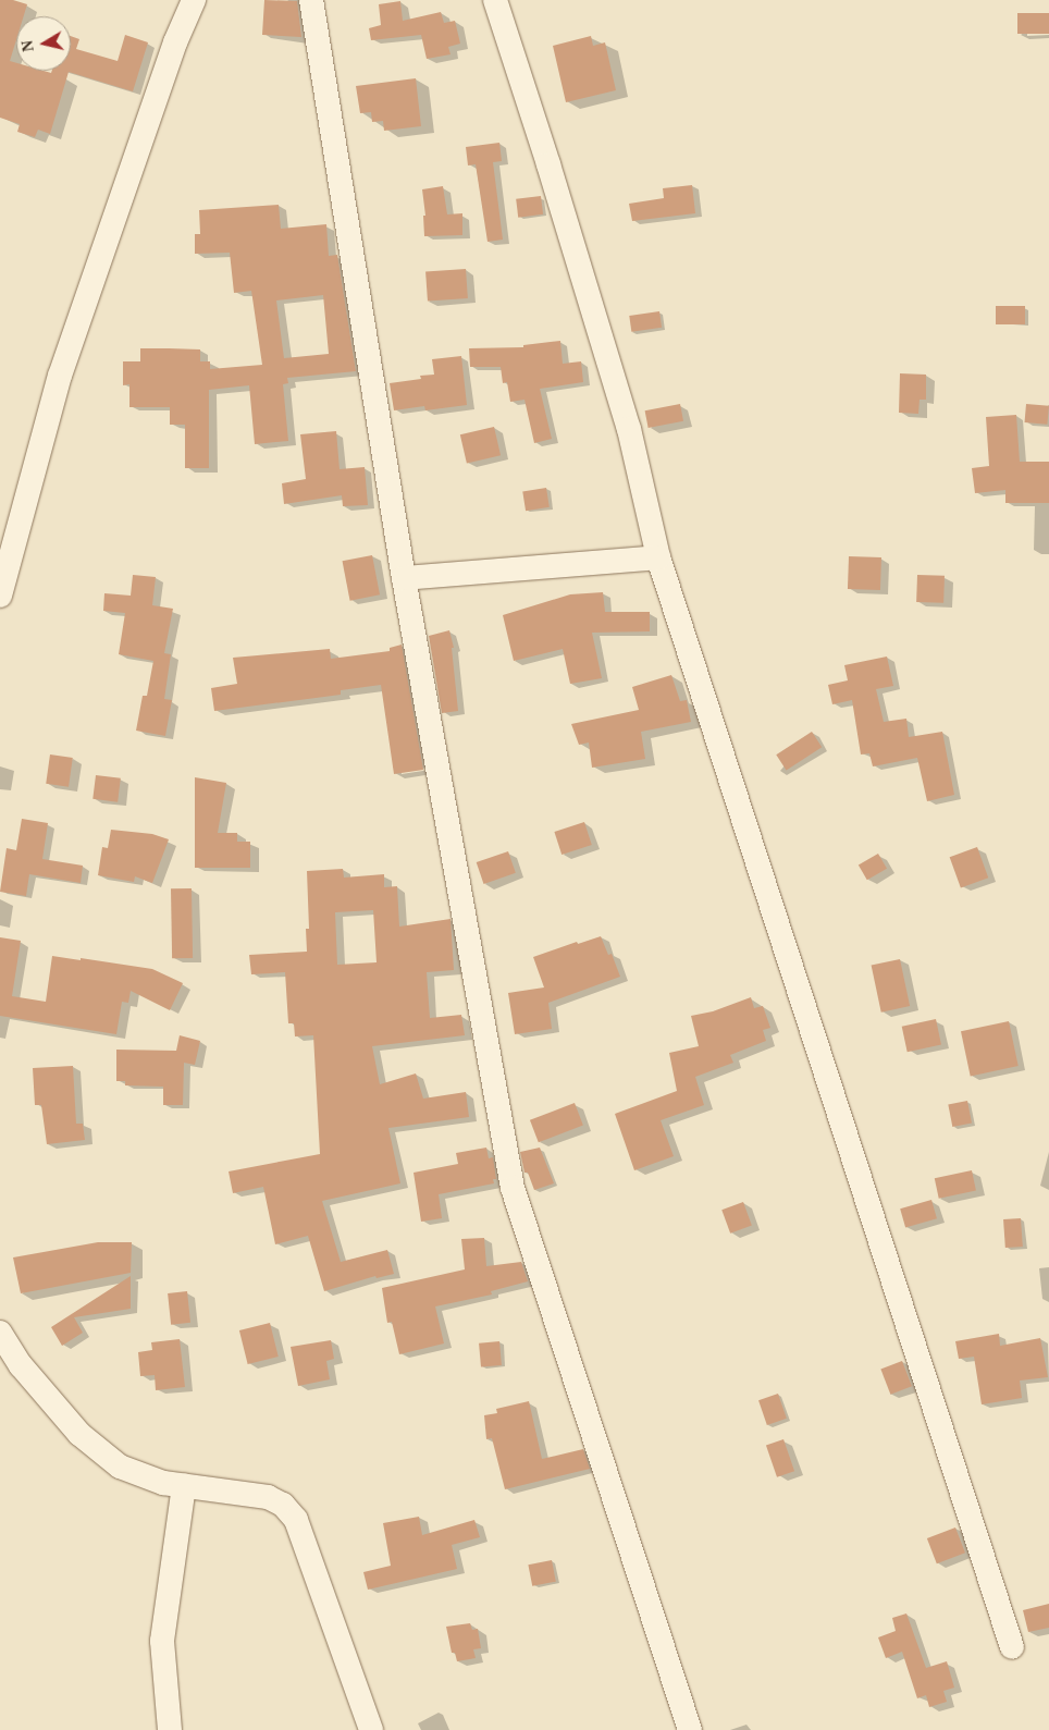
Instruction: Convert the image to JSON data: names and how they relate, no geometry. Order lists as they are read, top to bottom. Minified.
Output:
{"north":"left"}
